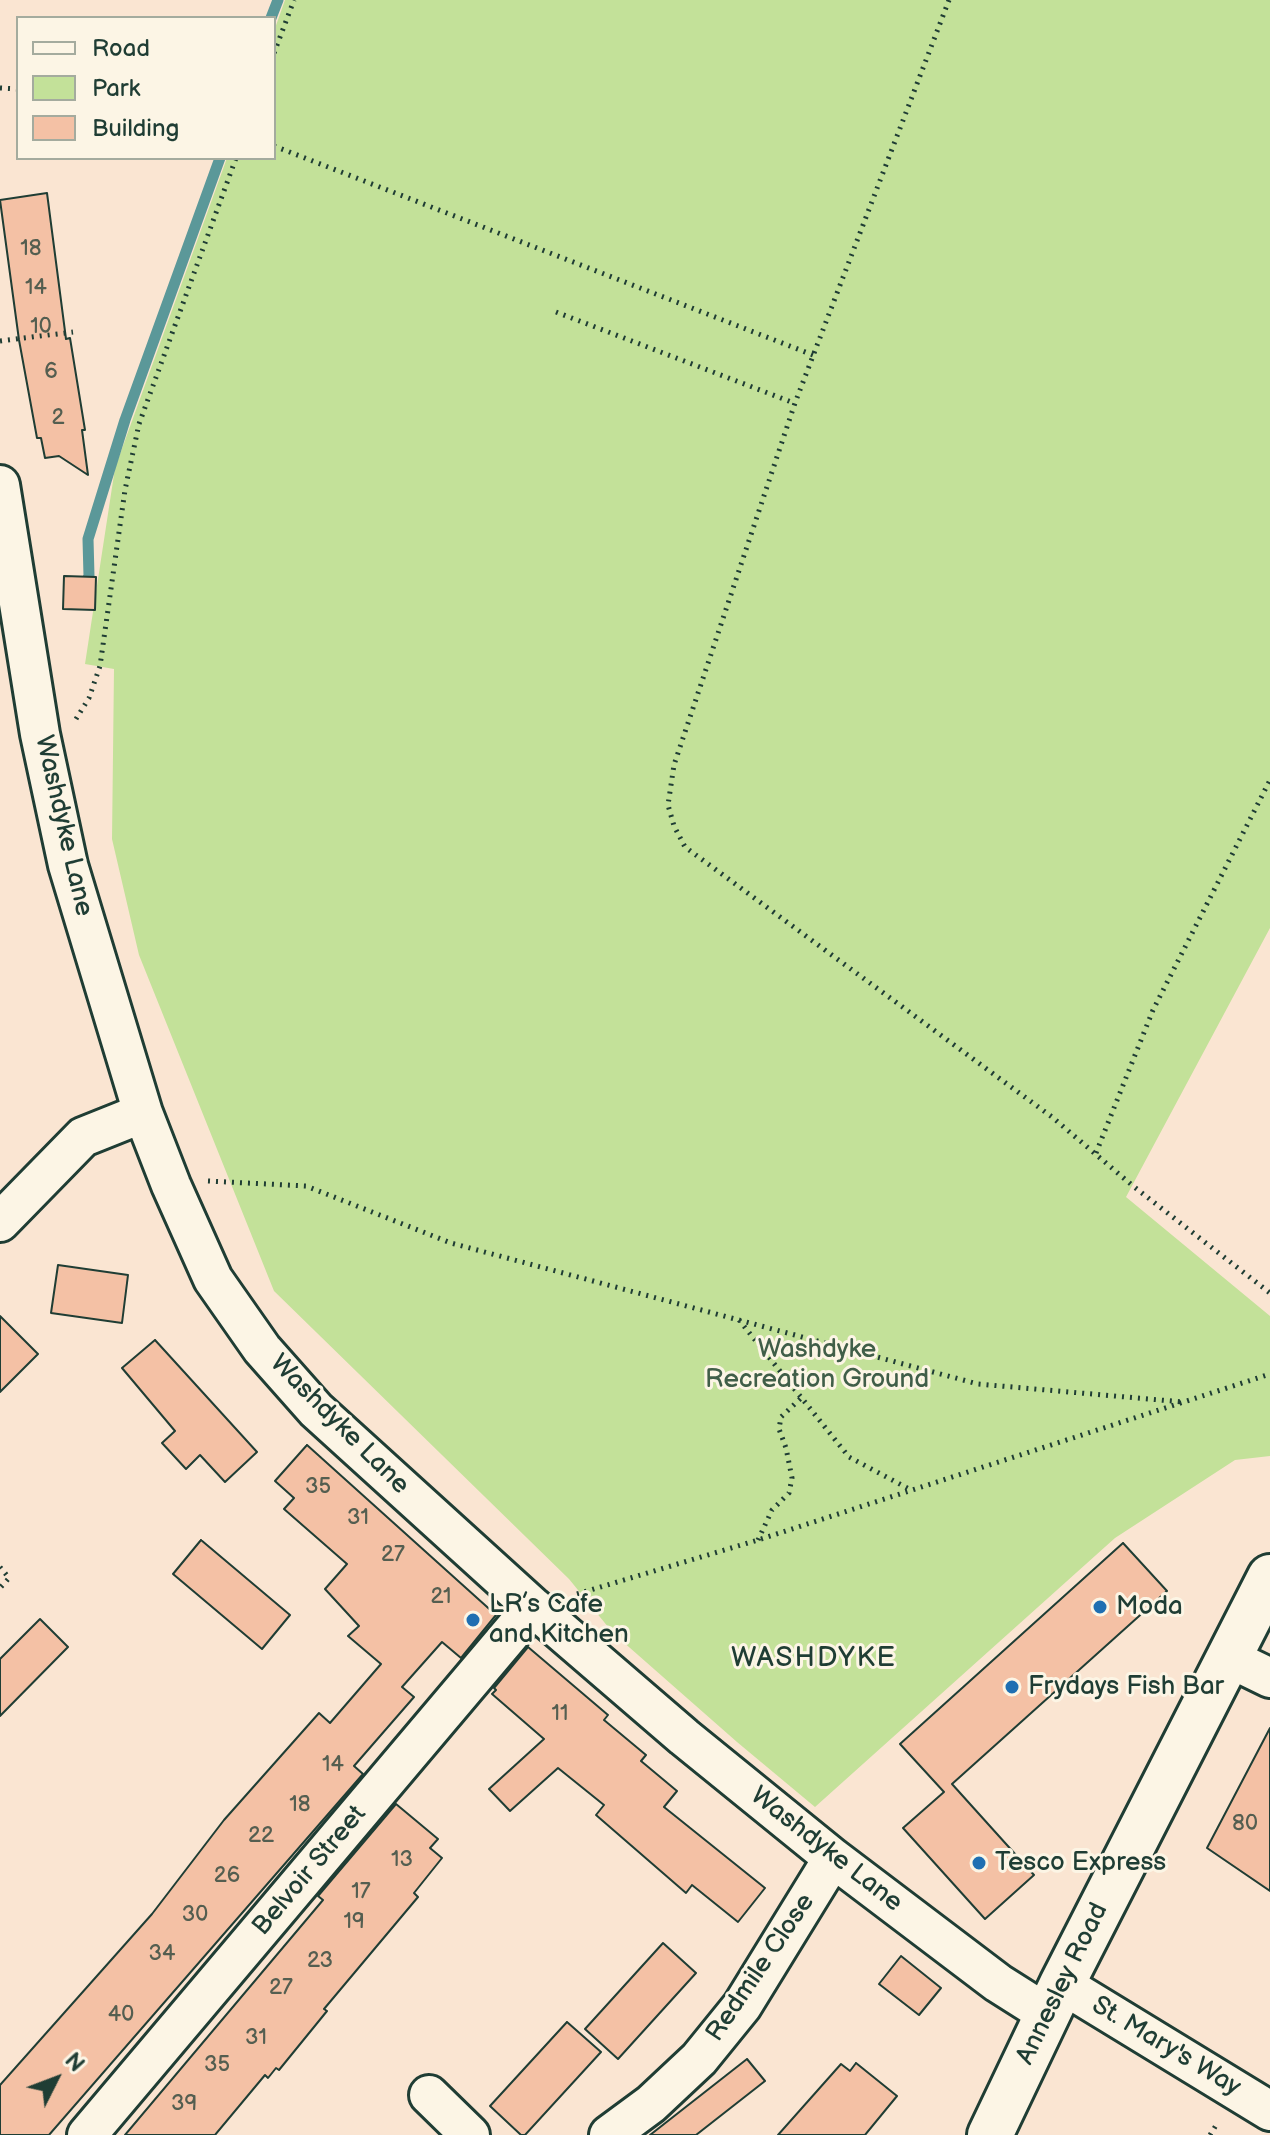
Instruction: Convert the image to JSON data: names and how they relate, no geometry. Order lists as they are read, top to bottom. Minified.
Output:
{"streets":{"street":["Washdyke Lane","Belvoir Street","Redmile Close","Annesley Road","St. Mary's Way"]},"crossings":[["Washdyke Lane","Belvoir Street"],["Washdyke Lane","Redmile Close"],["Washdyke Lane","Annesley Road"],["Washdyke Lane","St. Mary's Way"],["Annesley Road","St. Mary's Way"]],"districts":["WASHDYKE"],"parks":["Washdyke Recreation Ground"],"places":["Moda","LR’s Cafe and Kitchen","Frydays Fish Bar","Tesco Express"],"house_numbers":["18","14","10","6","2","35","31","27","21","11","14","18","80","22","13","26","17","30","19","34","23","27","40","31","35","39"],"legend":["Road","Park","Building"],"north":"top right"}
